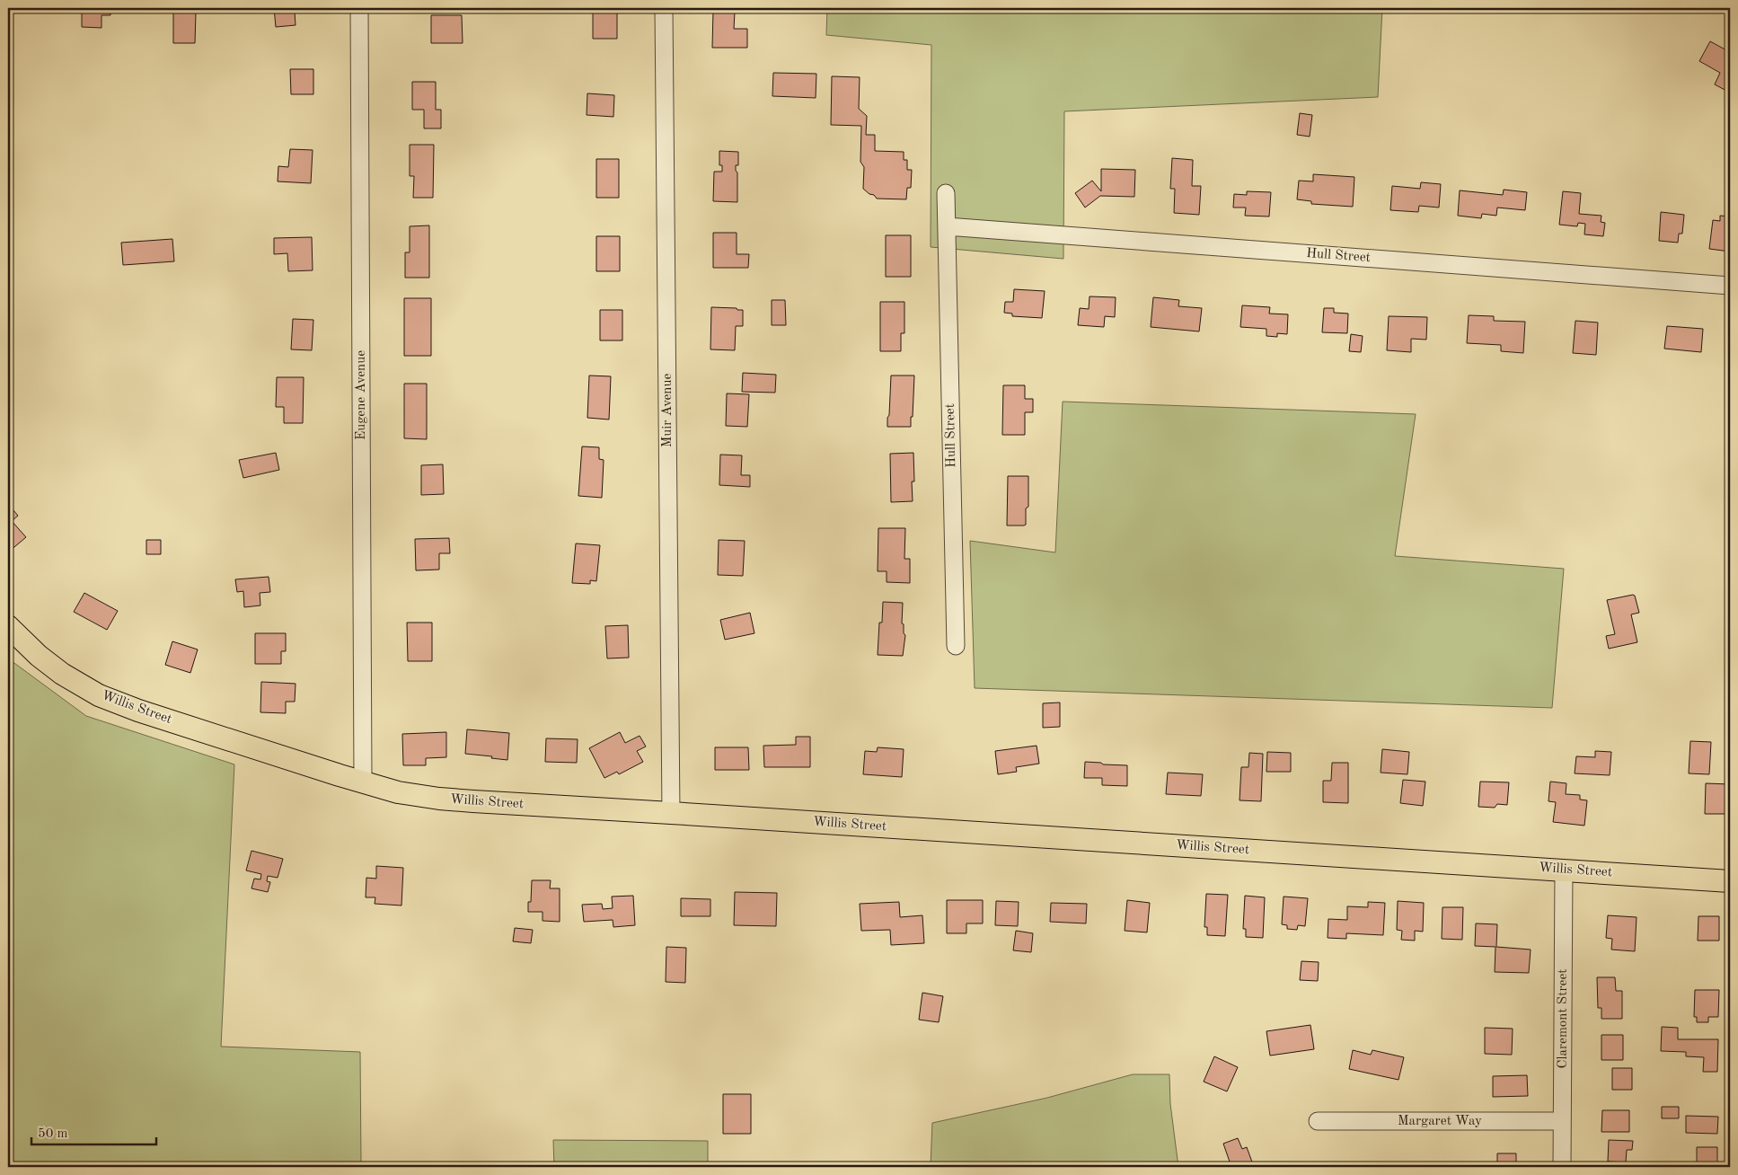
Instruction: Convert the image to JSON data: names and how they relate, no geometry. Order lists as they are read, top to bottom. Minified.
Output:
{"streets":{"main road":["Willis Street"],"street":["Hull Street","Eugene Avenue","Muir Avenue","Claremont Street","Margaret Way"]},"crossings":[["Eugene Avenue","Willis Street"],["Muir Avenue","Willis Street"],["Willis Street","Claremont Street"],["Claremont Street","Margaret Way"]],"scale_bar":"50 m"}
